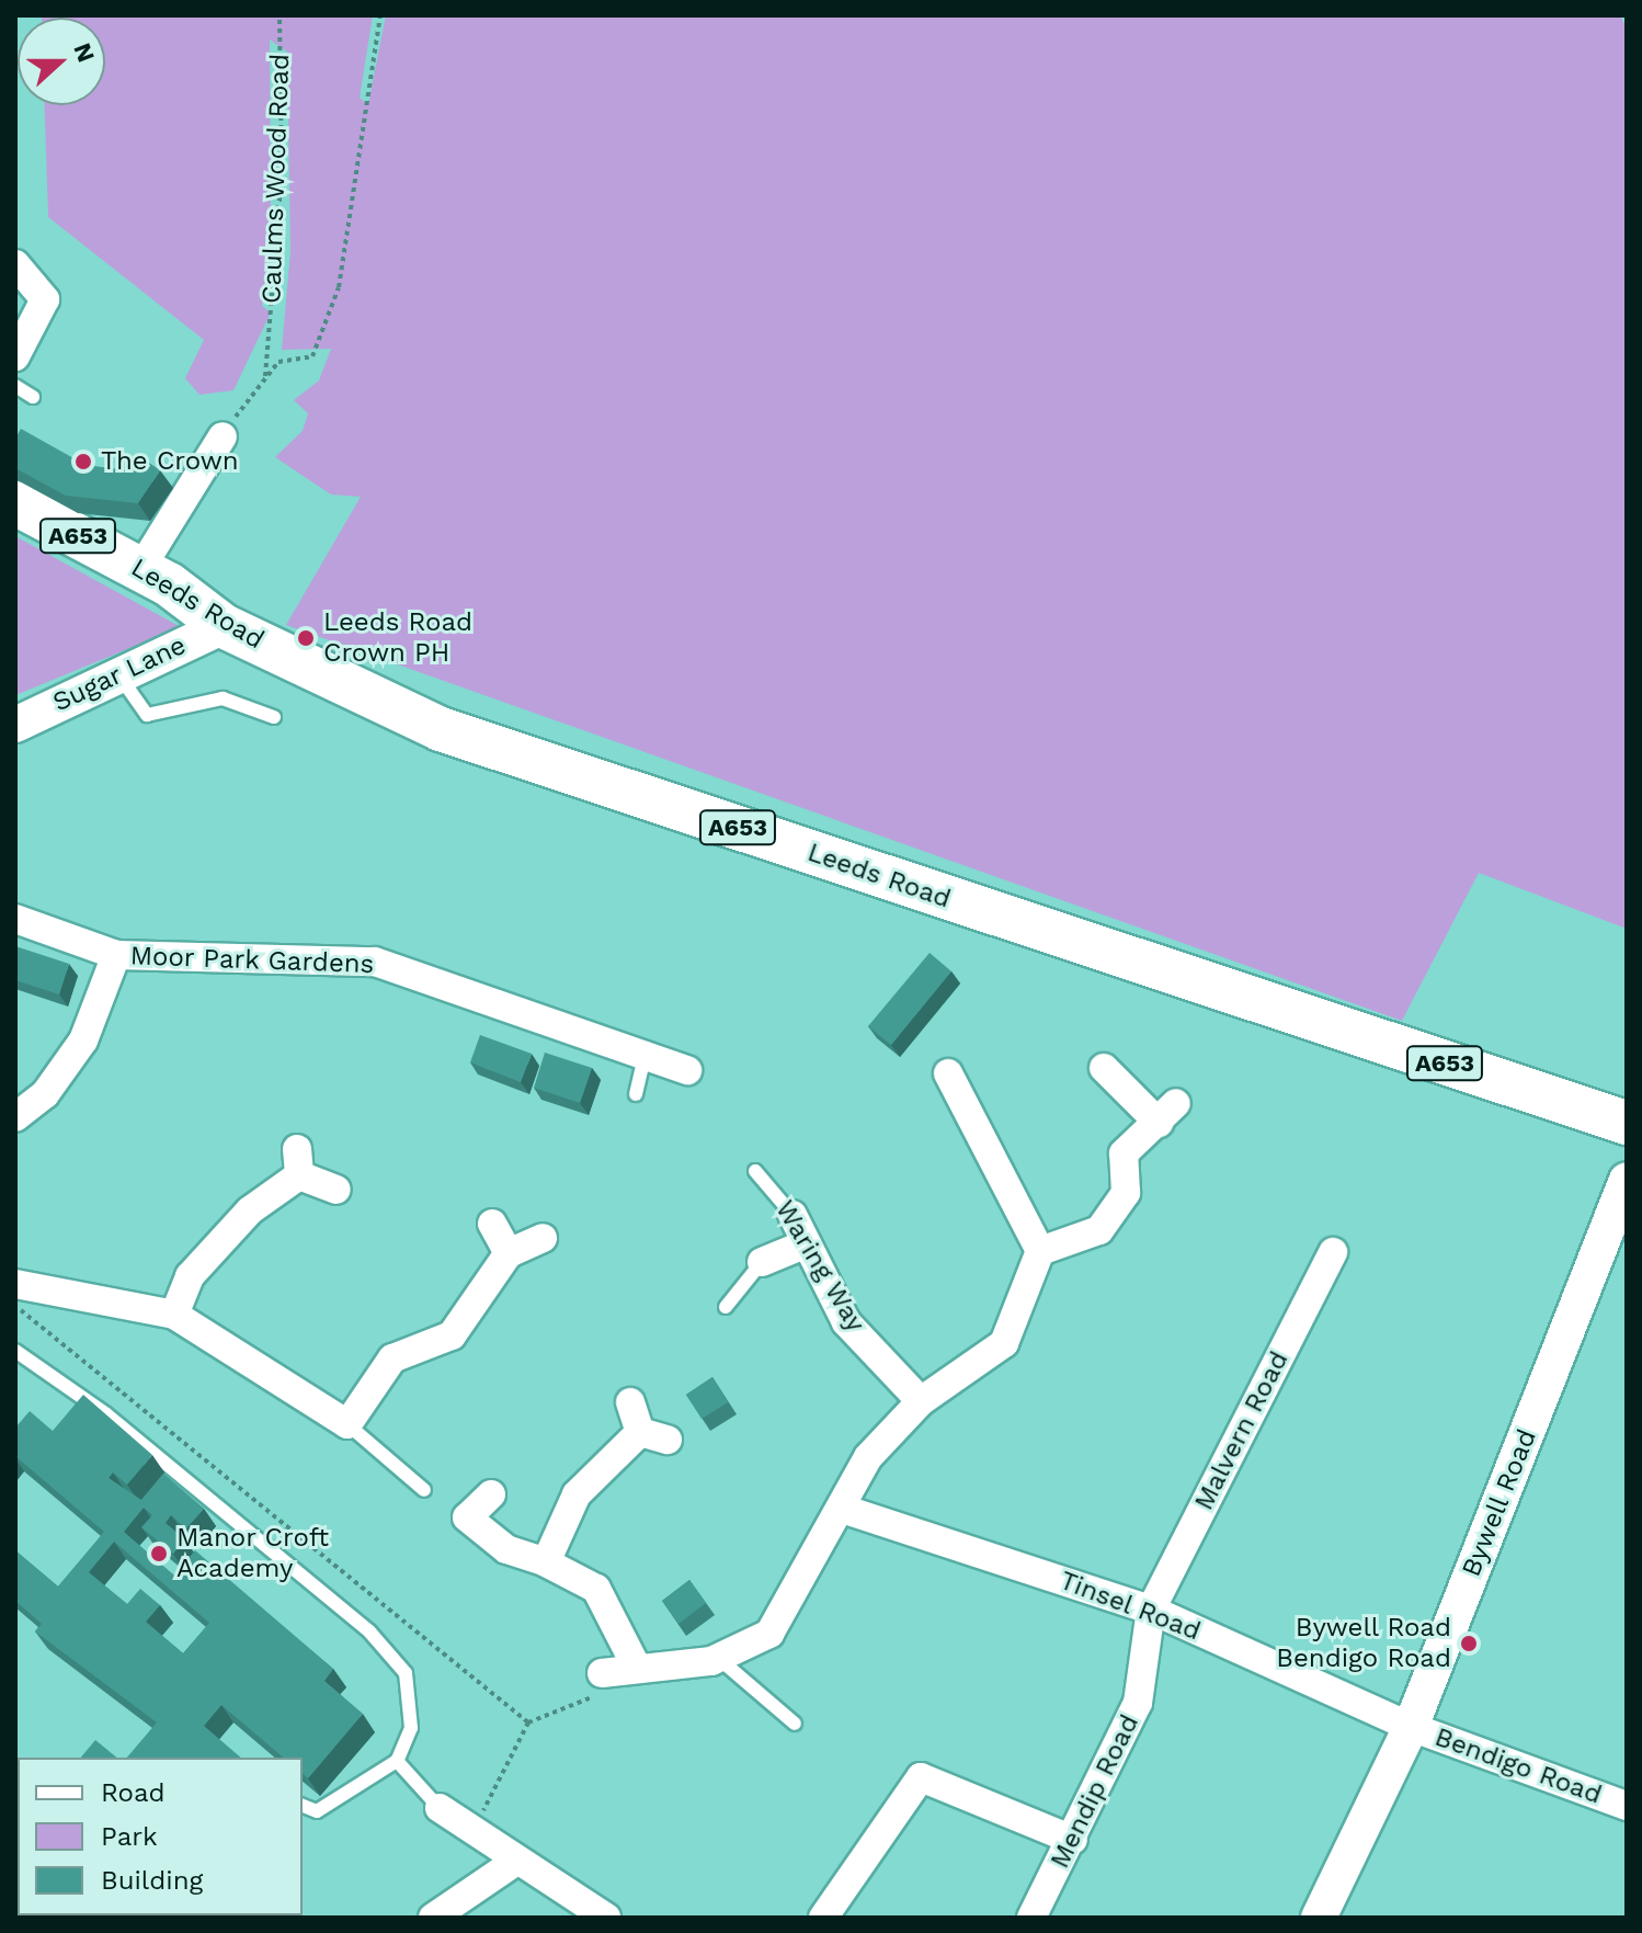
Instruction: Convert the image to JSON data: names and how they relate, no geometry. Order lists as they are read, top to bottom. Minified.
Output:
{"streets":{"main road":["A653","Leeds Road"],"street":["Sugar Lane","Moor Park Gardens","Waring Way","Malvern Road","Bywell Road","Tinsel Road","Bendigo Road","Mendip Road"],"path":["Caulms Wood Road"]},"crossings":[["Leeds Road","Sugar Lane"],["Malvern Road","Tinsel Road"],["Malvern Road","Mendip Road"],["Bywell Road","Tinsel Road"],["Bywell Road","Bendigo Road"],["Tinsel Road","Bendigo Road"],["Tinsel Road","Mendip Road"]],"places":["The Crown","Leeds Road Crown PH","Manor Croft Academy","Bywell Road Bendigo Road"],"legend":["Road","Park","Building"],"north":"right"}
